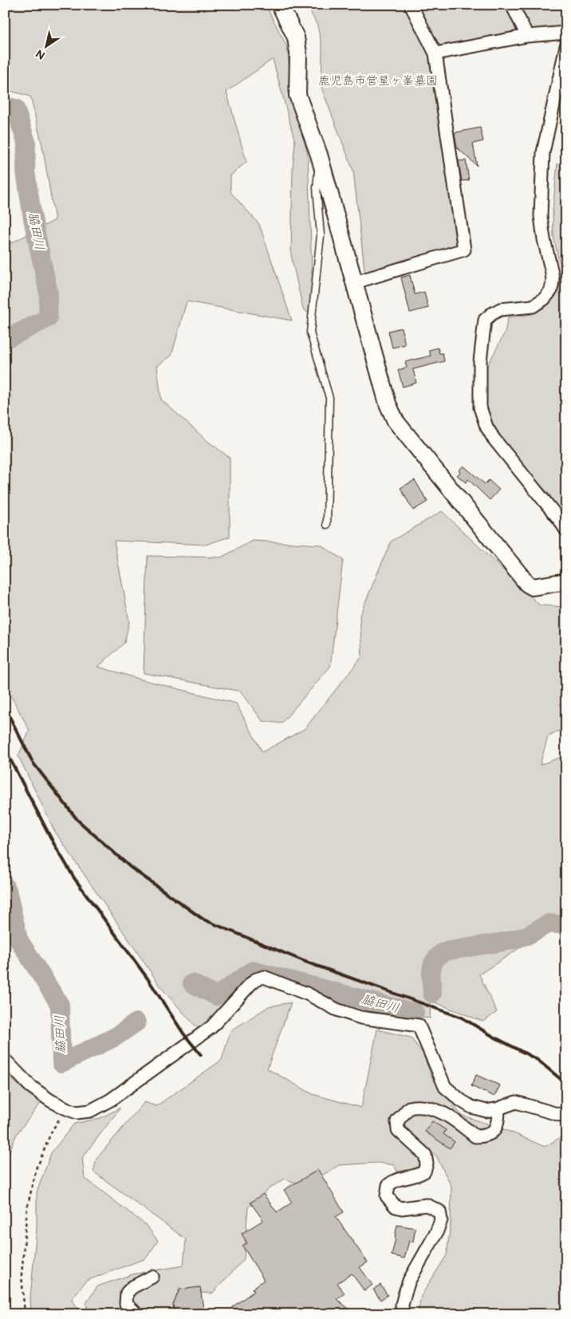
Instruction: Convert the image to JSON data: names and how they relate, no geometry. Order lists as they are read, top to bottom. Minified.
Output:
{"water":["脇田川"],"parks":["鹿児島市営星ヶ峯墓園"],"north":"bottom left"}
